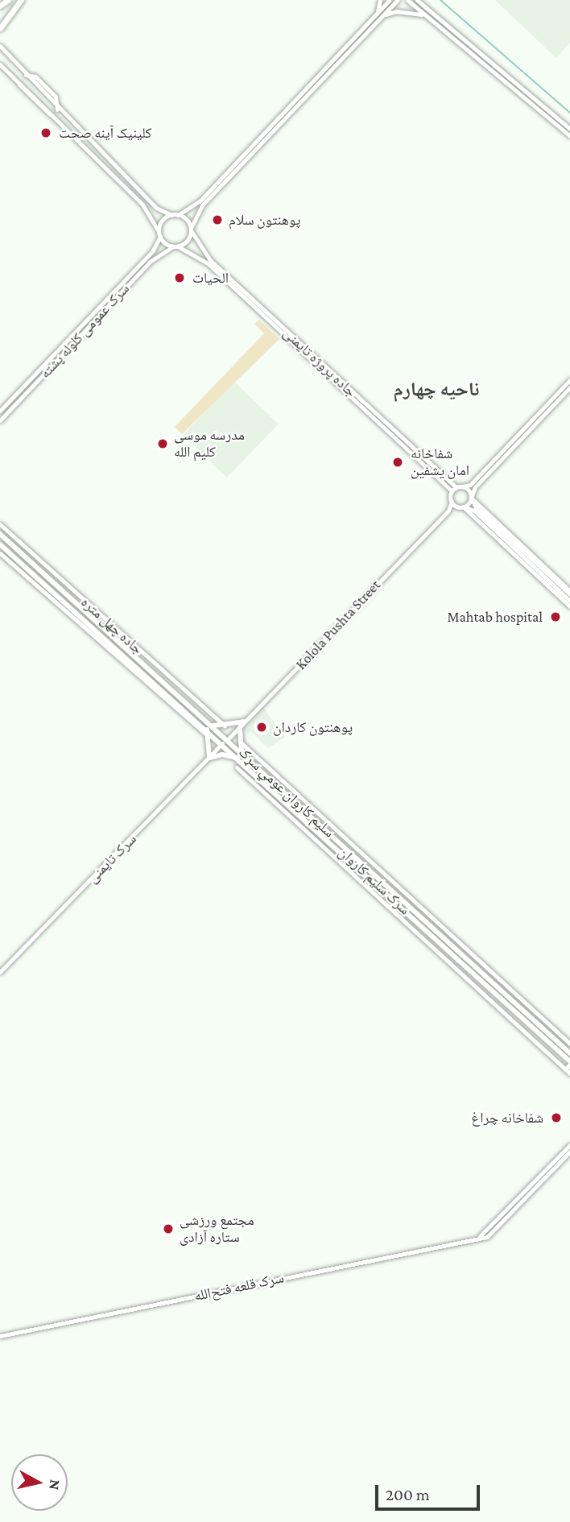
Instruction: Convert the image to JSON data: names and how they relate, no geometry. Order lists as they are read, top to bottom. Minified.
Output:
{"streets":{"main road":["سرک عمومی کلوله پشته","جاده پروژه تایمنی","Kolola Pushta Street","جاده چهل متره","سلیم کاروان عومي سړک","سرک تایمنی","سرک سلیم کاروان","سرک قلعه فتح‌الله"]},"crossings":[["سرک عمومی کلوله پشته","جاده پروژه تایمنی"],["Kolola Pushta Street","سلیم کاروان عومي سړک"],["جاده چهل متره","سرک سلیم کاروان"],["سلیم کاروان عومي سړک","سرک سلیم کاروان"],["سرک تایمنی","سرک سلیم کاروان"]],"districts":["ناحیه چهارم"],"places":["کلینیک آینه صحت","پوهنتون سلام","الحیات","مدرسه موسی کلیم الله","شفاخانه امان یشفین","Mahtab hospital","پوهنتون کاردان","شفاخانه چراغ","مجتمع ورزشی ستاره آزادی"],"scale_bar":"200 m","north":"right"}
